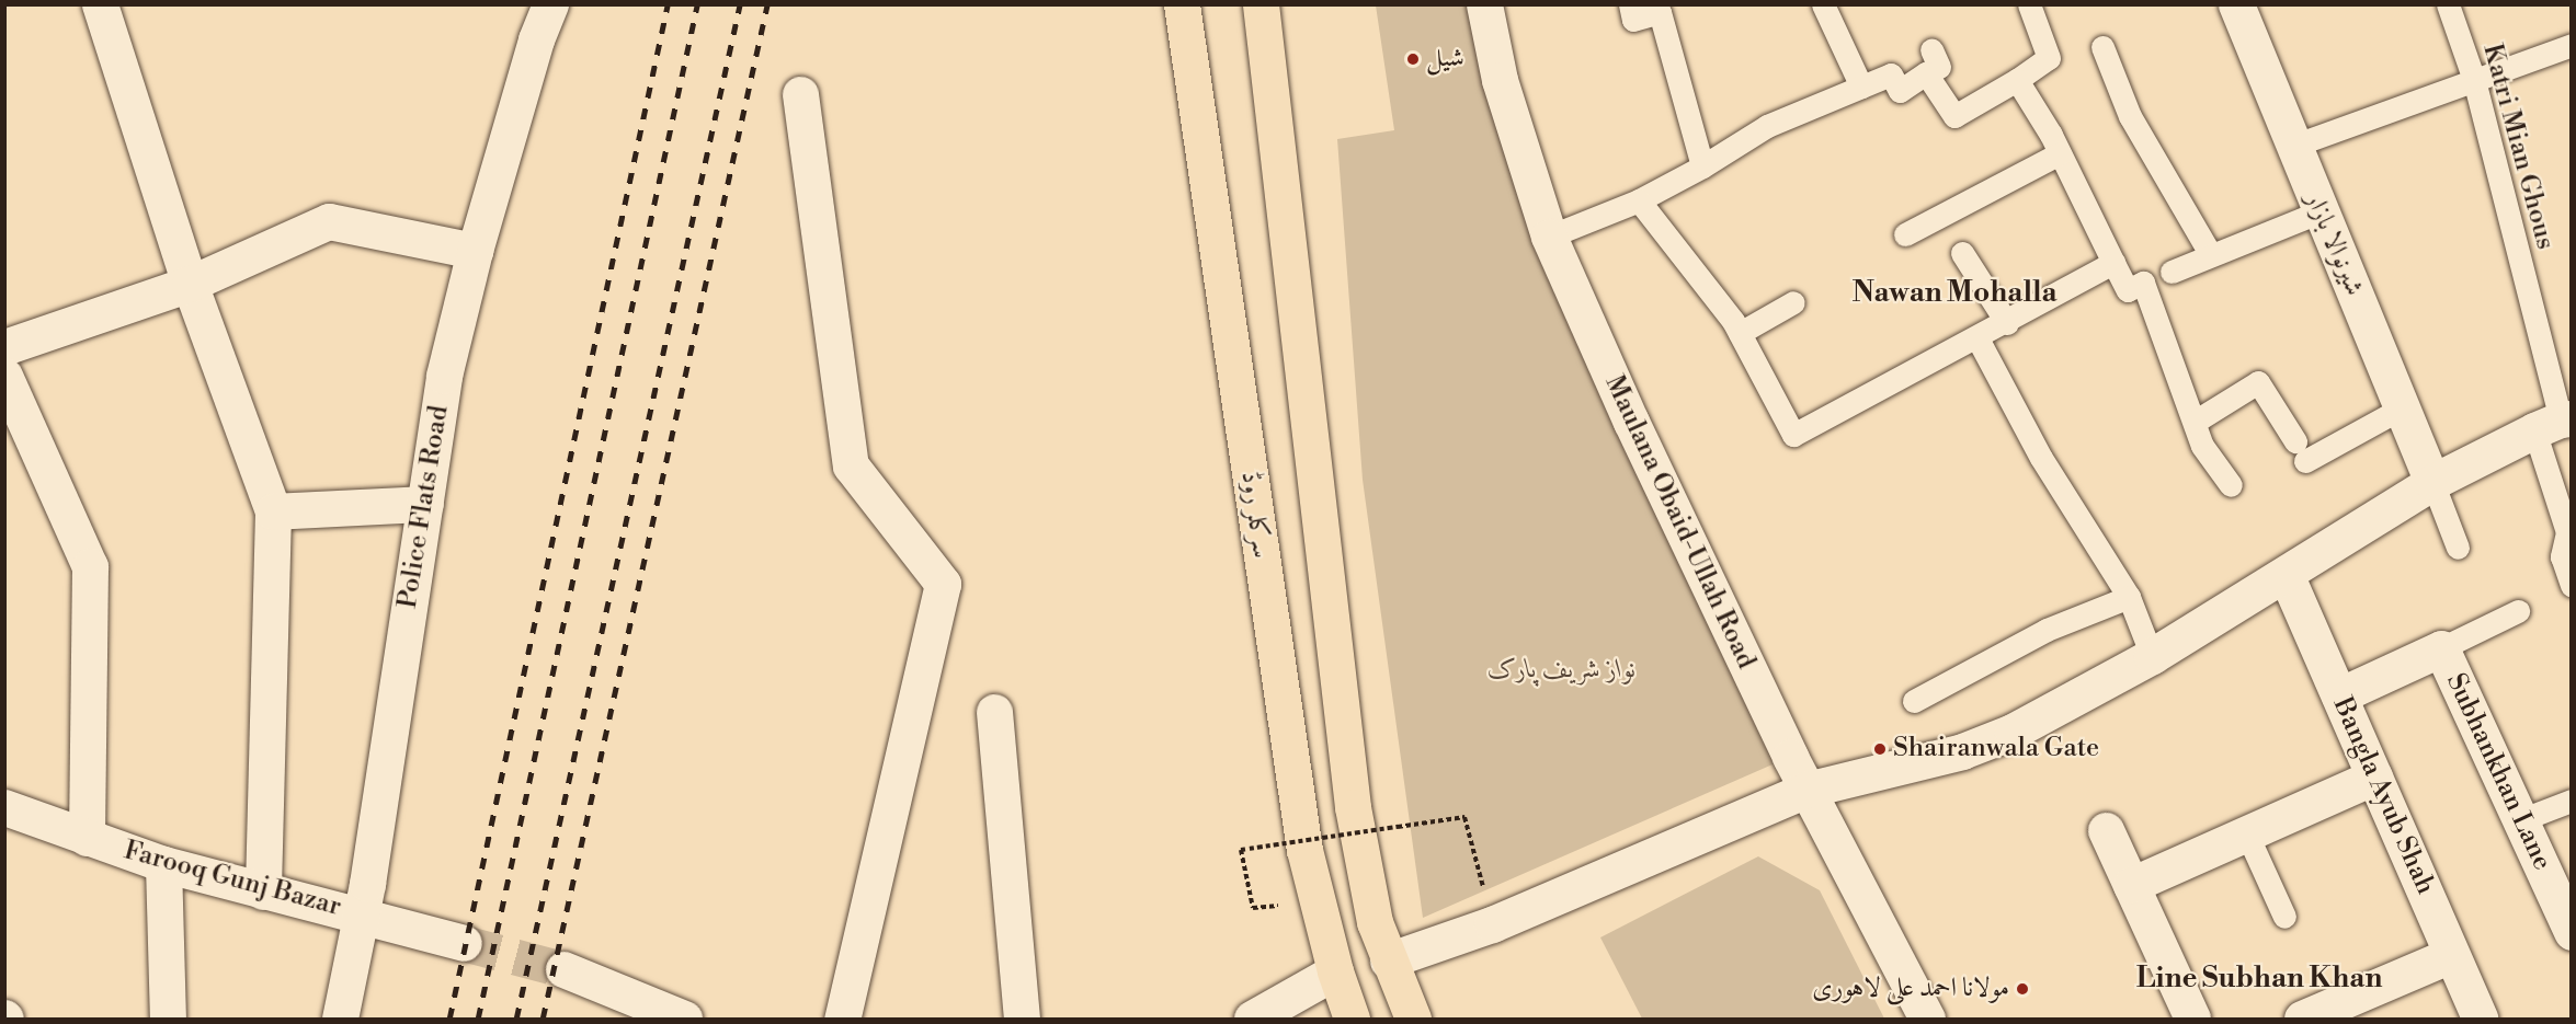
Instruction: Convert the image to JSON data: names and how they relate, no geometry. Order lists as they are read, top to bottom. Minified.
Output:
{"streets":{"main road":["سرکلر روڈ"],"street":["شیرنوالا بازار","Police Flats Road","Maulana Obaid-Ullah Road","Subhankhan Lane","Bangla Ayub Shah","Farooq Gunj Bazar"],"lane":["Katri Mian Ghous"]},"crossings":[["Police Flats Road","Farooq Gunj Bazar"]],"districts":["Nawan Mohalla","Line Subhan Khan"],"parks":["نواز شریف پارک"],"places":["شیل","Shairanwala Gate","مولانا احمد علی لاہوری"]}
